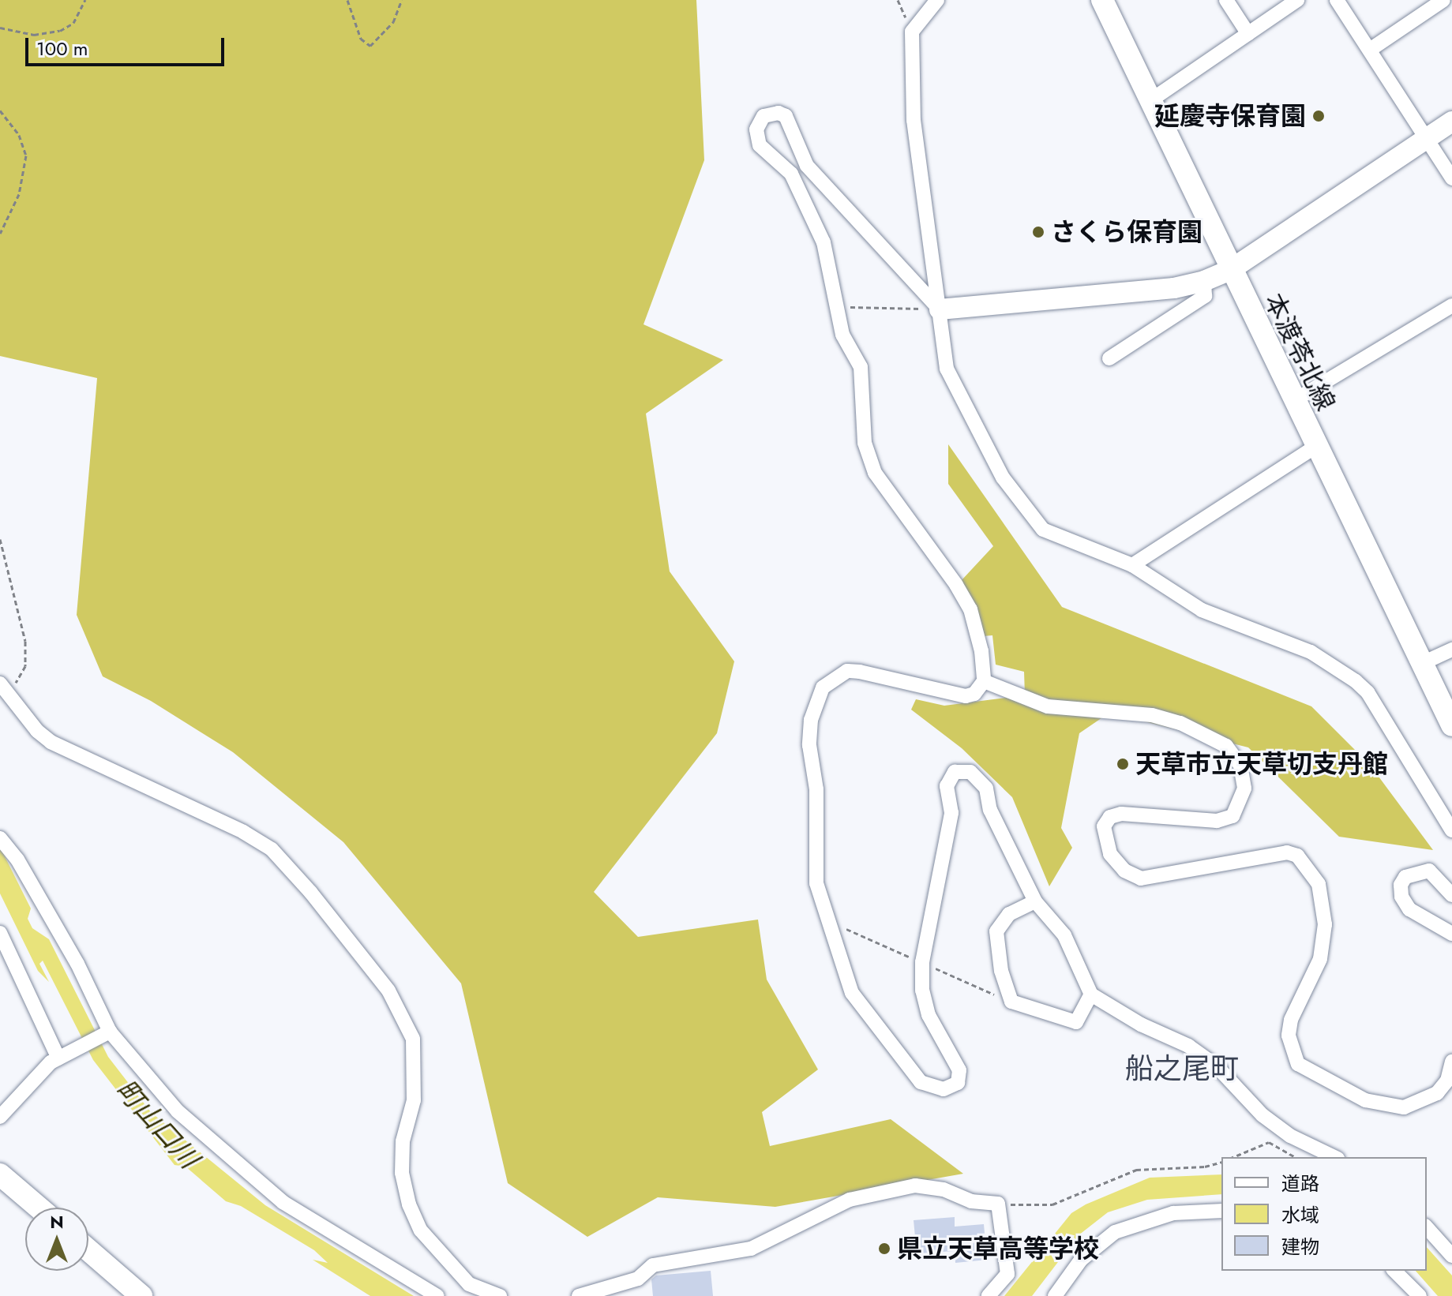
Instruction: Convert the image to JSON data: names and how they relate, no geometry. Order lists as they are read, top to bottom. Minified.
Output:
{"streets":{"main road":["本渡苓北線"]},"districts":["船之尾町"],"water":["町山口川"],"places":["延慶寺保育園","さくら保育園","天草市立天草切支丹館","県立天草高等学校"],"legend":["道路","水域","建物"],"scale_bar":"100 m","north":"top"}
